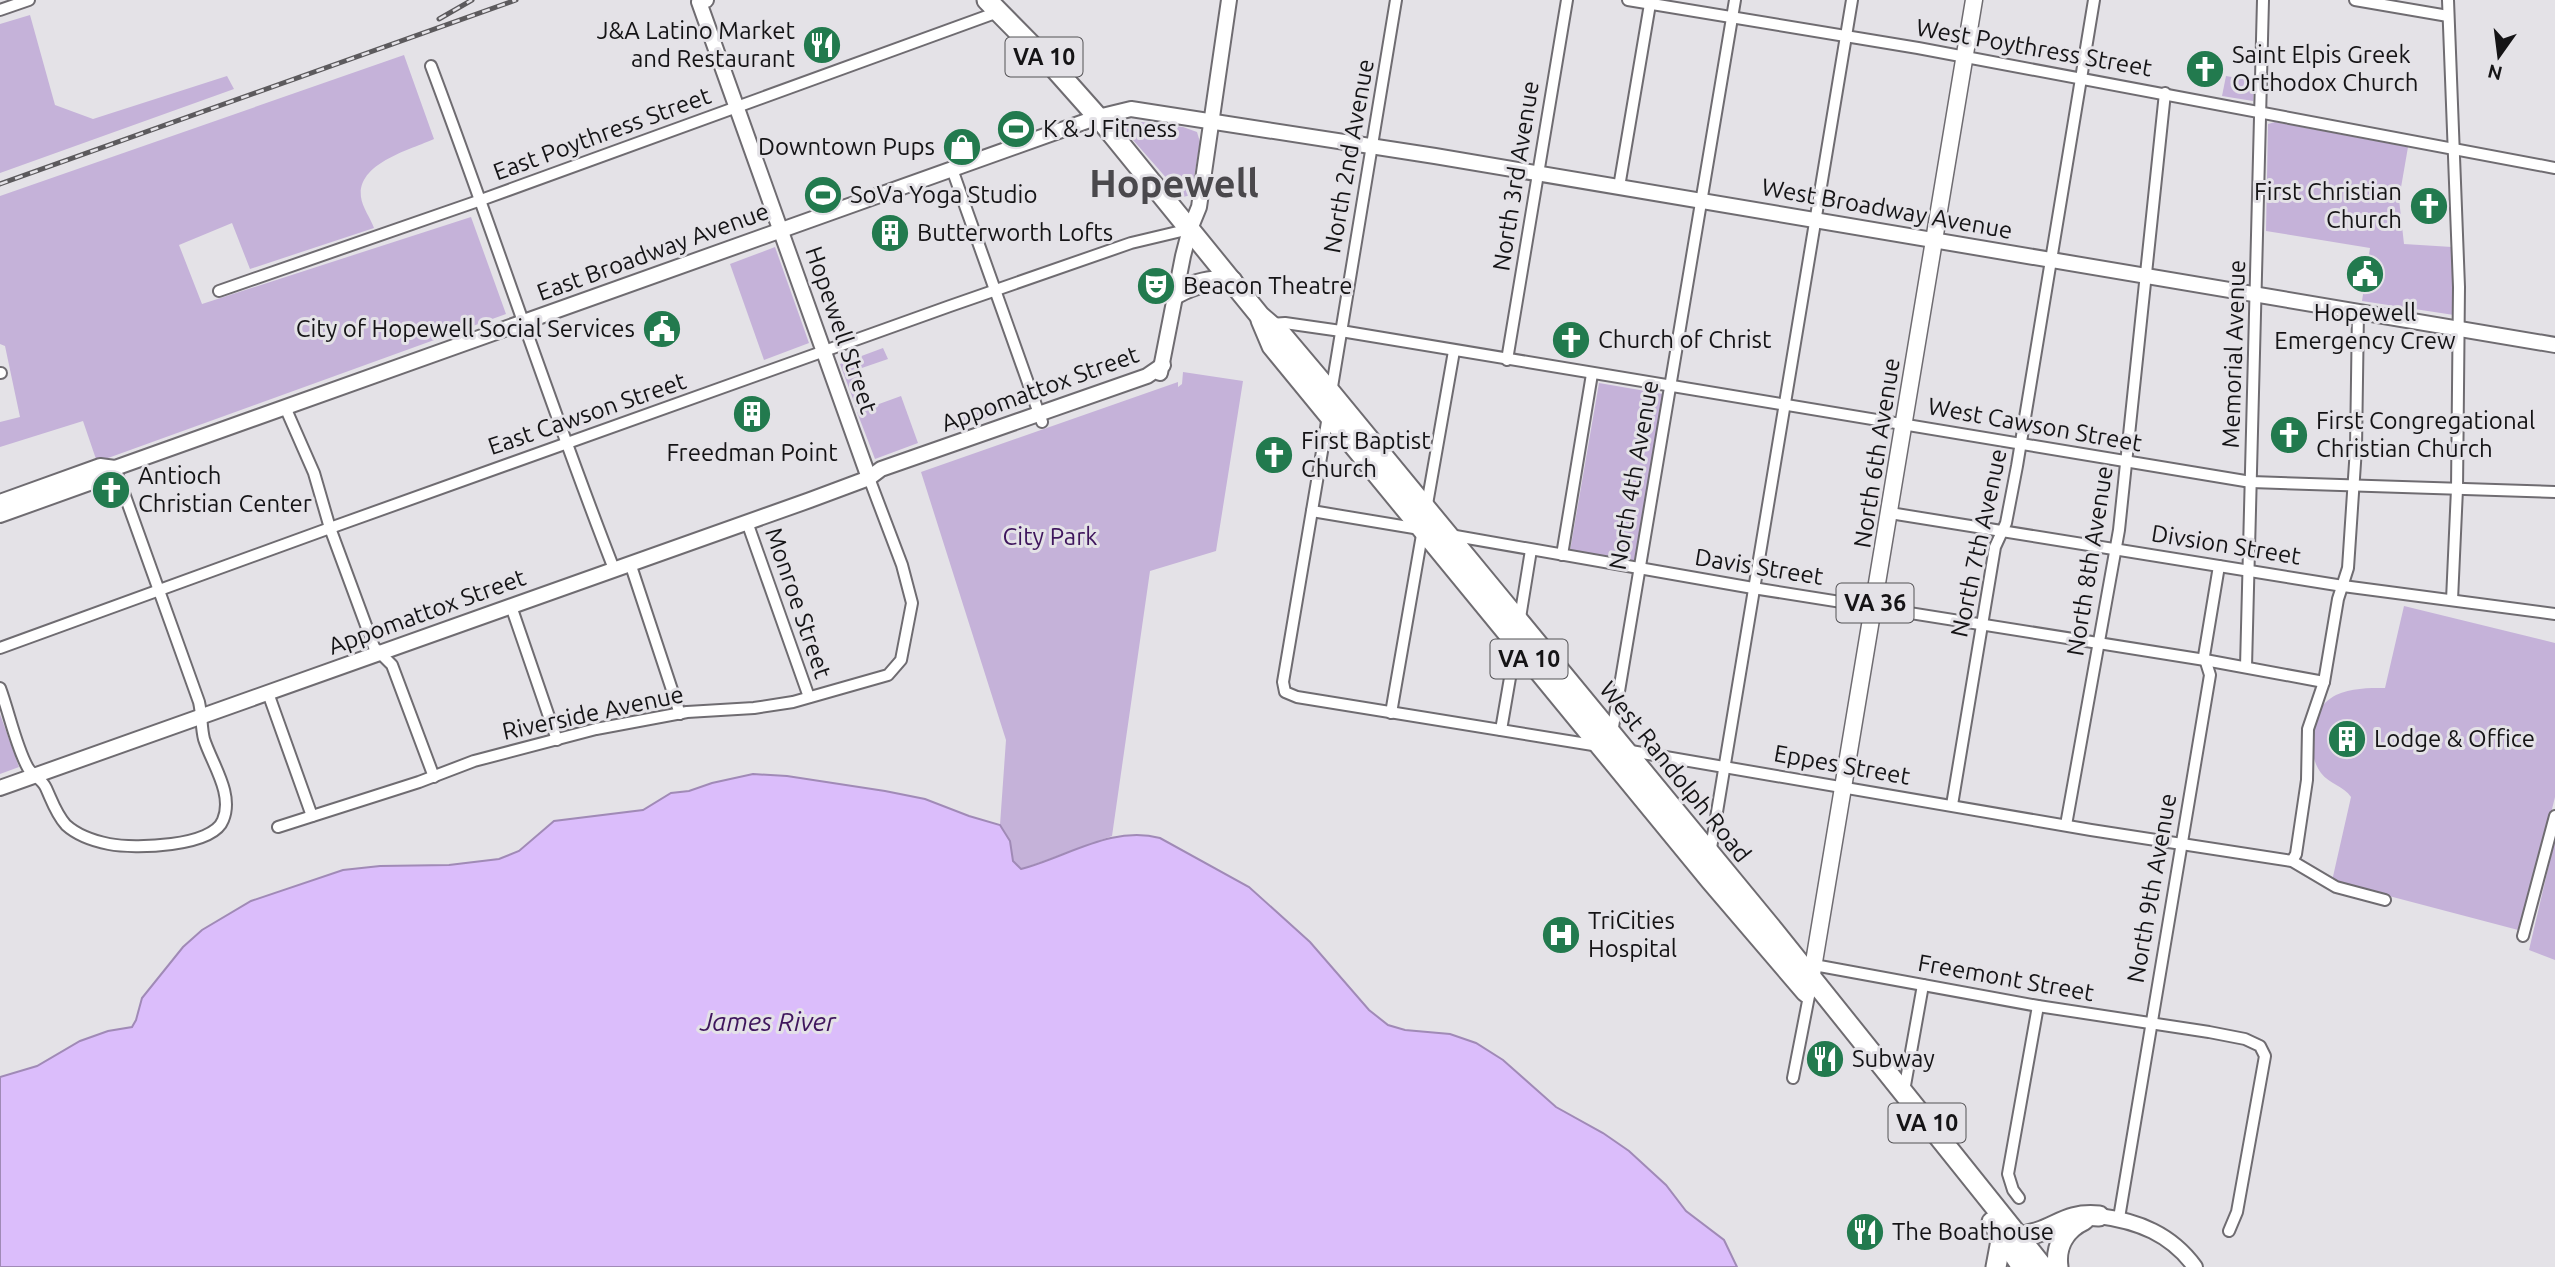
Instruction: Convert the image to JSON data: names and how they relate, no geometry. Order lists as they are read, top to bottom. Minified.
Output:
{"streets":{"highway":["VA 10","West Randolph Road"],"main road":["North 6th Avenue","VA 36"],"street":["West Poythress Street","East Poythress Street","North 2nd Avenue","North 3rd Avenue","West Broadway Avenue","East Broadway Avenue","Hopewell Street","Memorial Avenue","Appomattox Street","East Cawson Street","West Cawson Street","North 4th Avenue","North 7th Avenue","Divsion Street","North 8th Avenue","Davis Street","Monroe Street","Riverside Avenue","Eppes Street","North 9th Avenue","Freemont Street"]},"crossings":[["West Poythress Street","Memorial Avenue"],["West Poythress Street","North 6th Avenue"],["West Poythress Street","North 4th Avenue"],["West Poythress Street","North 7th Avenue"],["West Poythress Street","North 8th Avenue"],["VA 10","East Poythress Street"],["VA 10","East Broadway Avenue"],["VA 10","East Cawson Street"],["VA 10","West Randolph Road"],["East Poythress Street","Hopewell Street"],["North 2nd Avenue","West Broadway Avenue"],["North 2nd Avenue","West Cawson Street"],["North 2nd Avenue","Davis Street"],["North 2nd Avenue","West Randolph Road"],["North 3rd Avenue","West Broadway Avenue"],["North 3rd Avenue","West Cawson Street"],["West Broadway Avenue","East Broadway Avenue"],["West Broadway Avenue","Memorial Avenue"],["West Broadway Avenue","North 6th Avenue"],["West Broadway Avenue","North 4th Avenue"],["West Broadway Avenue","North 7th Avenue"],["West Broadway Avenue","North 8th Avenue"],["East Broadway Avenue","Hopewell Street"],["Hopewell Street","Appomattox Street"],["Hopewell Street","East Cawson Street"],["Hopewell Street","Riverside Avenue"],["Memorial Avenue","West Cawson Street"],["Memorial Avenue","Divsion Street"],["Memorial Avenue","Davis Street"],["Appomattox Street","Monroe Street"],["East Cawson Street","West Randolph Road"],["West Cawson Street","North 6th Avenue"],["West Cawson Street","North 4th Avenue"],["West Cawson Street","North 7th Avenue"],["West Cawson Street","North 8th Avenue"],["West Cawson Street","West Randolph Road"],["North 6th Avenue","Divsion Street"],["North 6th Avenue","Davis Street"],["North 6th Avenue","Eppes Street"],["North 6th Avenue","West Randolph Road"],["North 6th Avenue","Freemont Street"],["North 4th Avenue","Davis Street"],["North 4th Avenue","West Randolph Road"],["North 7th Avenue","Divsion Street"],["North 7th Avenue","Davis Street"],["North 7th Avenue","Eppes Street"],["Divsion Street","North 8th Avenue"],["Divsion Street","North 9th Avenue"],["North 8th Avenue","Davis Street"],["North 8th Avenue","Eppes Street"],["Davis Street","West Randolph Road"],["Davis Street","North 9th Avenue"],["Monroe Street","Riverside Avenue"],["Eppes Street","West Randolph Road"],["Eppes Street","North 9th Avenue"],["West Randolph Road","Freemont Street"],["North 9th Avenue","Freemont Street"]],"districts":["Hopewell"],"water":["James River"],"parks":["City Park"],"places":{"restaurant":["J&A Latino Market and Restaurant","Subway","The Boathouse"],"church":["Saint Elpis Greek Orthodox Church","First Christian Church","Church of Christ","First Congregational Christian Church","First Baptist Church","Antioch Christian Center"],"sports":["K & J Fitness","SoVa Yoga Studio"],"shop":["Downtown Pups"],"building":["Butterworth Lofts","Freedman Point","Lodge & Office"],"public building":["Hopewell Emergency Crew","City of Hopewell Social Services"],"theatre":["Beacon Theatre"],"hospital":["TriCities Hospital"]},"north":"bottom"}
